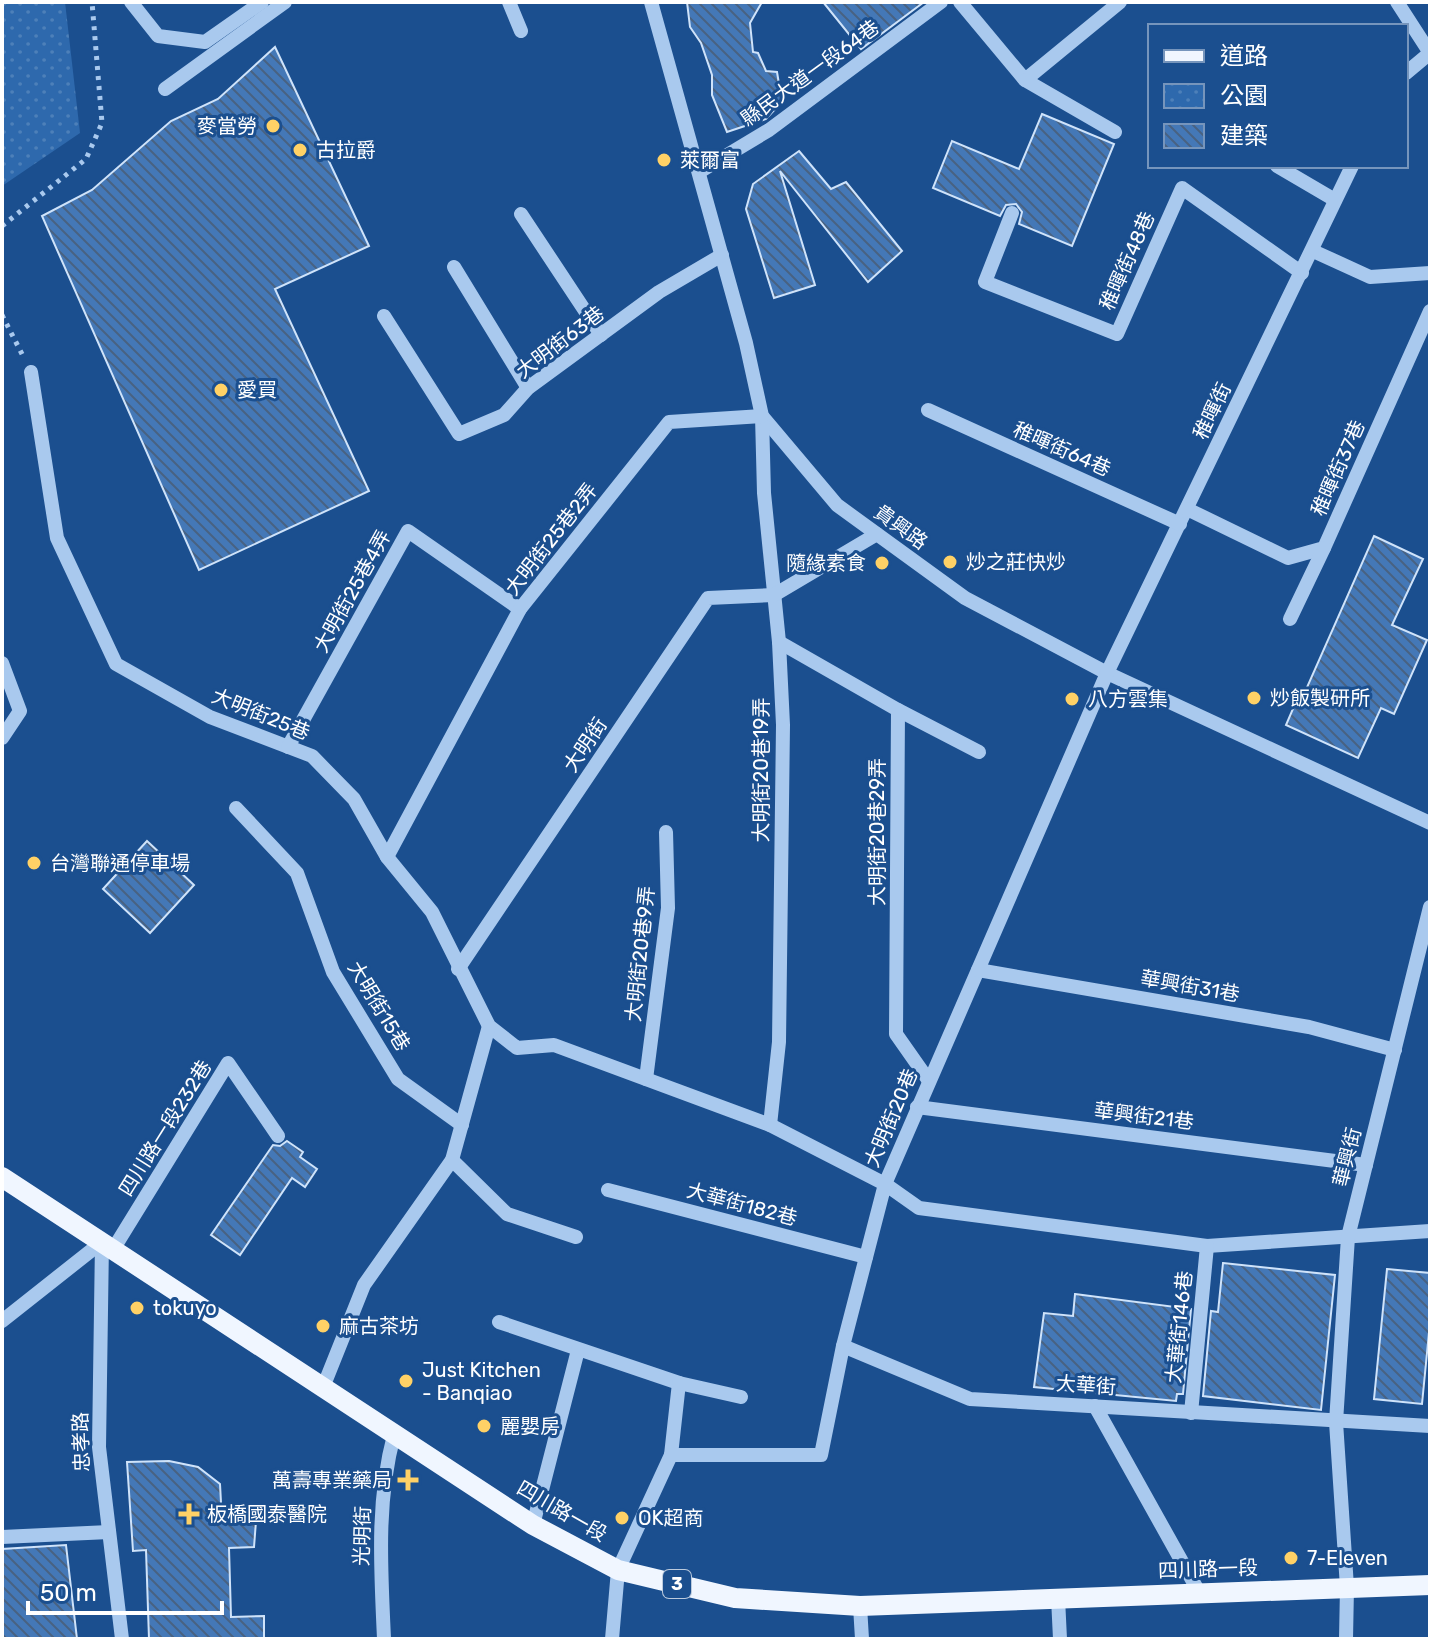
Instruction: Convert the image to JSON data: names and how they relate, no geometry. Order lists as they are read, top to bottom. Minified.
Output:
{"streets":{"main road":["四川路一段","3"],"street":["縣民大道一段64巷","稚暉街48巷","大明街63巷","稚暉街","稚暉街64巷","稚暉街37巷","貴興路","大明街25巷2弄","大明街25巷4弄","大明街25巷","大明街","大明街20巷19弄","大明街20巷29弄","大明街20巷9弄","華興街31巷","大明街15巷","華興街21巷","大明街20巷","四川路一段232巷","華興街","大華街182巷","大華街146巷","大華街","忠孝路","光明街"]},"crossings":[["縣民大道一段64巷","貴興路"],["稚暉街48巷","稚暉街"],["大明街63巷","貴興路"],["稚暉街","稚暉街64巷"],["稚暉街","稚暉街37巷"],["稚暉街","貴興路"],["稚暉街","大明街20巷"],["貴興路","大明街25巷2弄"],["貴興路","大明街20巷19弄"],["貴興路","大明街20巷"],["大明街25巷2弄","大明街25巷4弄"],["大明街25巷2弄","大明街25巷"],["大明街25巷2弄","大明街20巷19弄"],["大明街25巷4弄","大明街25巷"],["大明街25巷","大明街"],["大明街25巷","大明街20巷"],["大明街","大明街20巷19弄"],["大明街20巷19弄","大明街20巷"],["大明街20巷29弄","大明街20巷"],["大明街20巷9弄","大明街20巷"],["華興街31巷","大明街20巷"],["華興街31巷","華興街"],["華興街21巷","大明街20巷"],["華興街21巷","華興街"],["四川路一段232巷","忠孝路"],["四川路一段232巷","四川路一段"],["華興街","大華街"],["大華街146巷","大華街"],["忠孝路","四川路一段"],["四川路一段","光明街"]],"places":{"other":["麥當勞","古拉爵","萊爾富","愛買","炒之莊快炒","隨緣素食","炒飯製研所","八方雲集","台灣聯通停車場","tokuyo","麻古茶坊","Just Kitchen - Banqiao","麗嬰房","OK超商","7-Eleven"],"health":["萬壽專業藥局","板橋國泰醫院"]},"legend":["道路","公園","建築"],"scale_bar":"50 m"}
